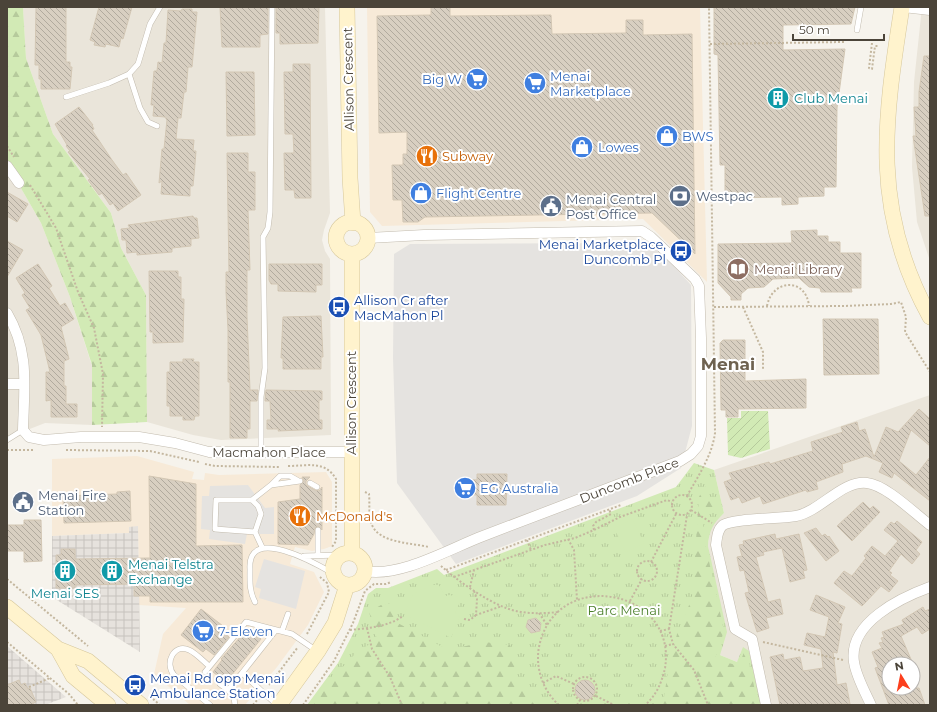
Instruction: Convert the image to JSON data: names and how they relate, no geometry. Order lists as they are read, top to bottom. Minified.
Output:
{"streets":{"street":["Allison Crescent","Macmahon Place","Duncomb Place"]},"crossings":[["Allison Crescent","Macmahon Place"],["Allison Crescent","Duncomb Place"]],"districts":["Menai"],"parks":["Parc Menai"],"places":{"supermarket":["Big W","Menai Marketplace","EG Australia","7-Eleven"],"building":["Club Menai","Menai SES","Menai Telstra Exchange"],"shop":["BWS","Lowes","Flight Centre"],"restaurant":["Subway","McDonald's"],"bank":["Westpac"],"public building":["Menai Central Post Office","Menai Fire Station"],"bus stop":["Menai Marketplace, Duncomb Pl","Allison Cr after MacMahon Pl","Menai Rd opp Menai Ambulance Station"],"library":["Menai Library"]},"scale_bar":"50 m","north":"top"}
